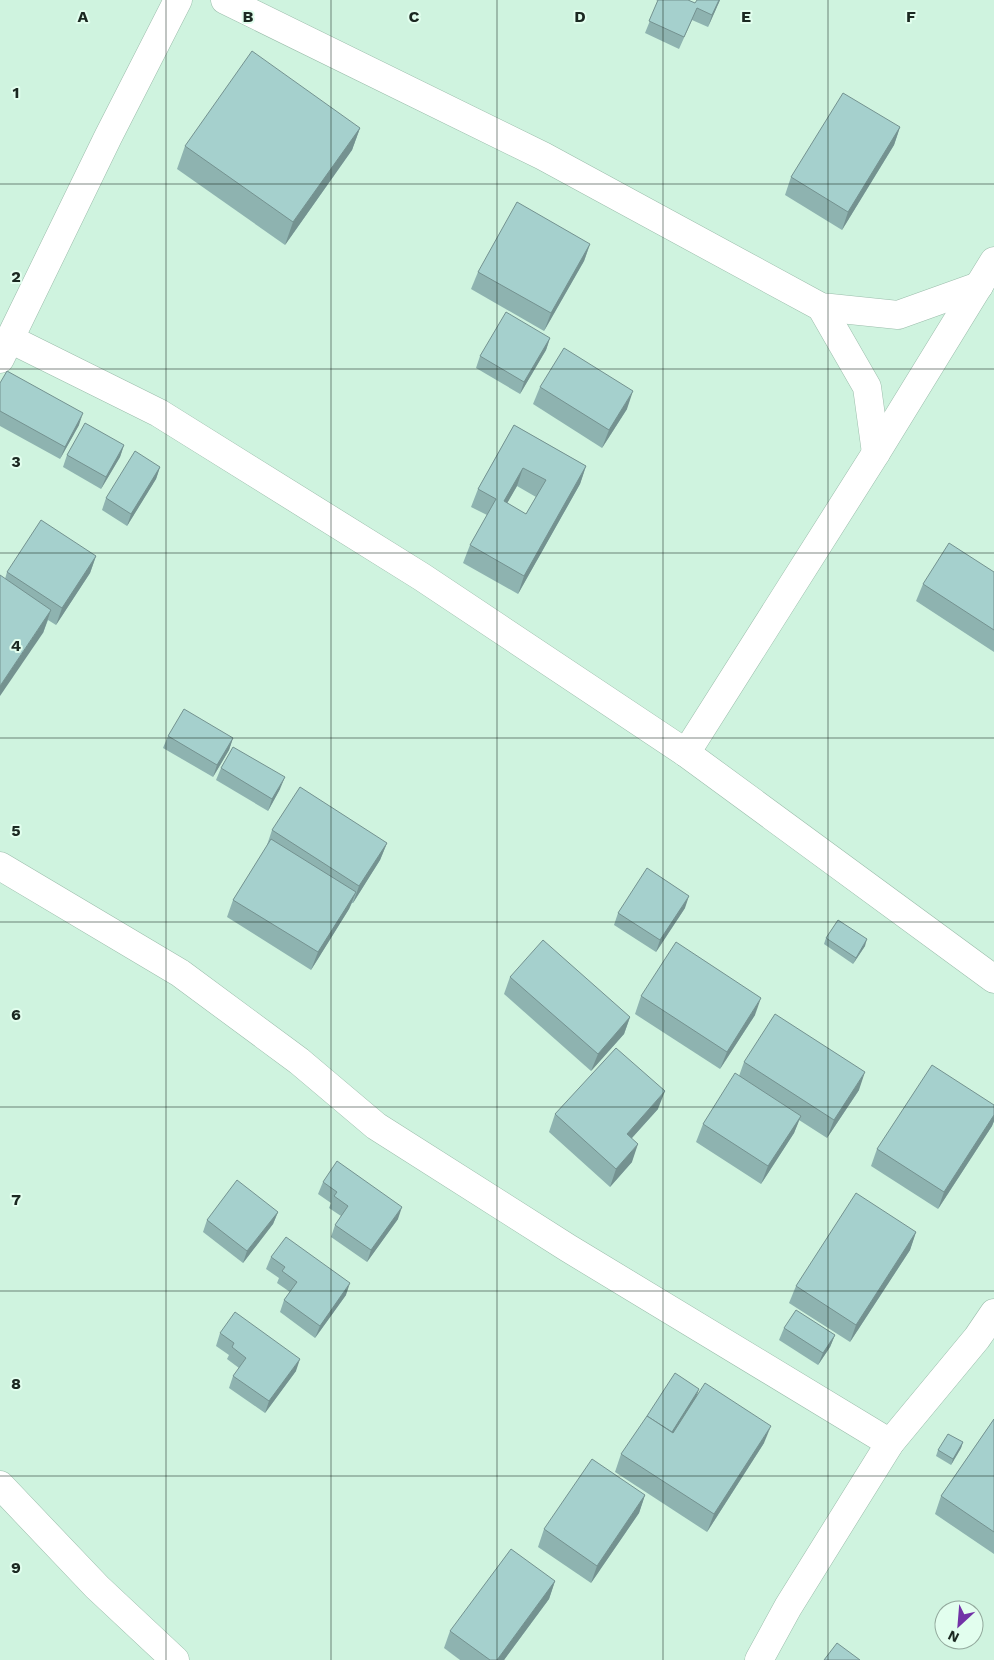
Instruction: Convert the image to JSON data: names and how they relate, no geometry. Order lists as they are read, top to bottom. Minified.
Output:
{"north":"bottom left","grid":{"columns":["A","B","C","D","E","F"],"rows":["1","2","3","4","5","6","7","8","9"]}}
